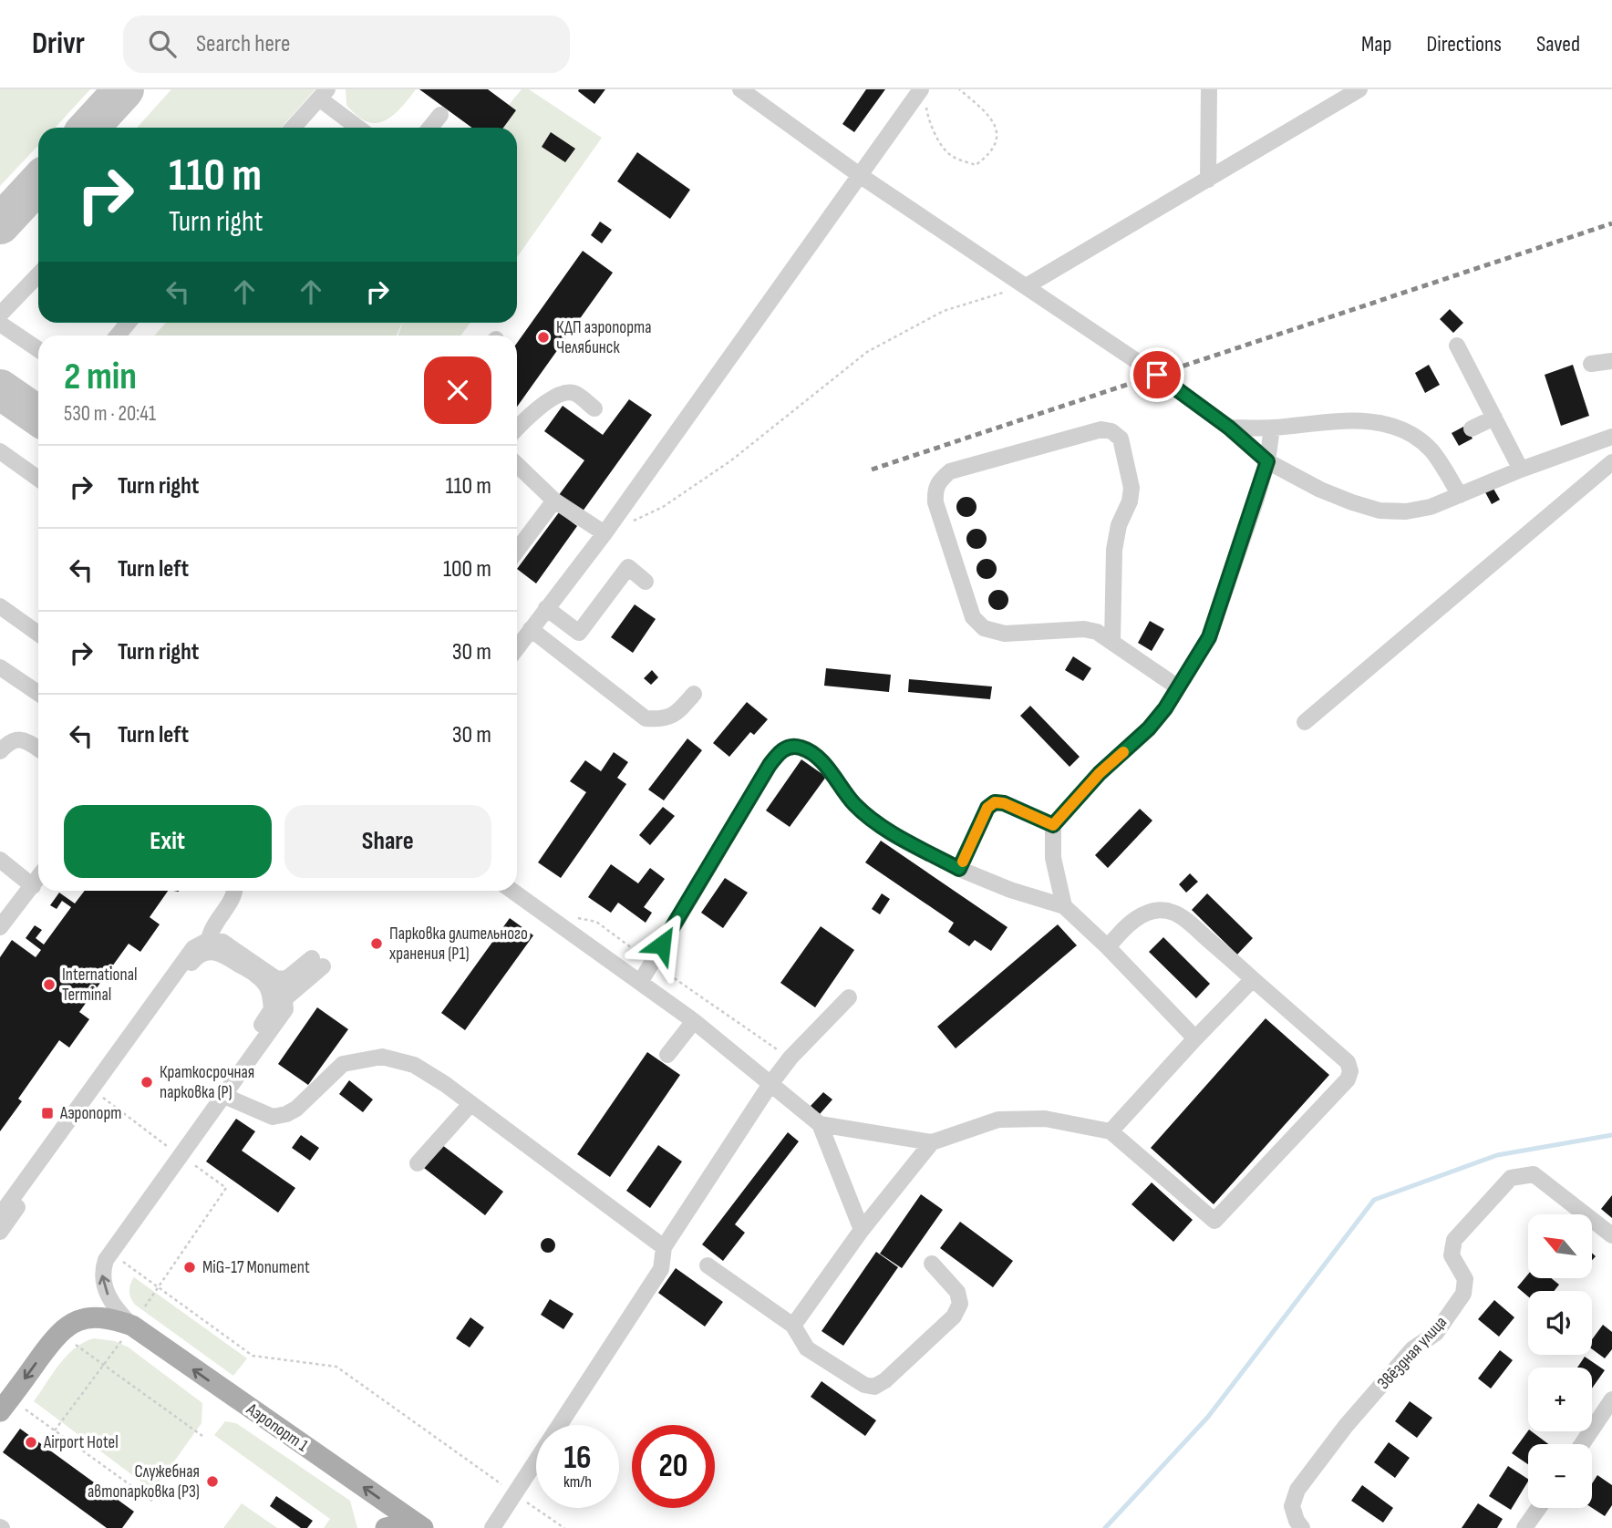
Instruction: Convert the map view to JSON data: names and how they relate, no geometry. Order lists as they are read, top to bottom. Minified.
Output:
{"streets":{"main road":["Аэропорт 1"],"street":["Звёздная улица"]},"one_way":["Аэропорт 1"],"places":{"other":["КДП аэропорта Челябинск","Парковка длительного хранения (P1)","International Terminal","Краткосрочная парковка (P)","MiG-17 Monument","Airport Hotel","Служебная автопарковка (P3)"],"transit":["Аэропорт"]},"north":"top left","page":{"header":"Drivr","search":"Search here","nav":["Map","Directions","Saved"],"turn":["110 m","Turn right"],"heading":["2 min","530 m · 20:41"],"list":[{"name":"Turn right","value":"110 m"},{"name":"Turn left","value":"100 m"},{"name":"Turn right","value":"30 m"},{"name":"Turn left","value":"30 m"}],"buttons":["Exit","Share"],"map_buttons":["+","−"],"speed":"16 km/h","limit":"20"}}
